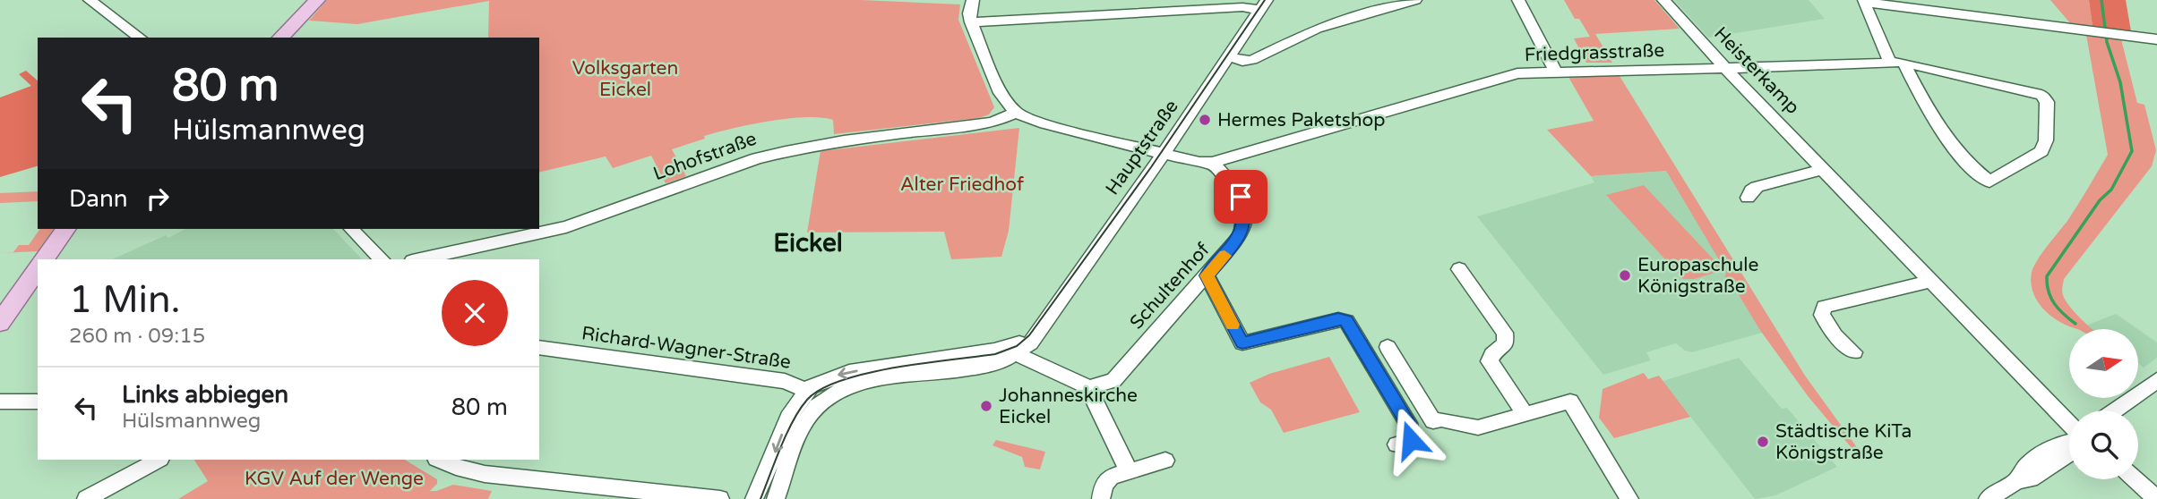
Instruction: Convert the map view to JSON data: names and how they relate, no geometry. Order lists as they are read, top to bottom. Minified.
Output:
{"streets":{"street":["Friedgrasstraße","Heisterkamp","Hauptstraße","Lohofstraße","Schultenhof","Richard-Wagner-Straße"]},"crossings":[["Friedgrasstraße","Heisterkamp"],["Friedgrasstraße","Hauptstraße"],["Friedgrasstraße","Lohofstraße"],["Friedgrasstraße","Schultenhof"],["Hauptstraße","Richard-Wagner-Straße"]],"one_way":["Richard-Wagner-Straße"],"districts":["Eickel"],"parks":["Volksgarten Eickel","Alter Friedhof","KGV Auf der Wenge"],"places":["Hermes Paketshop","Europaschule Königstraße","Johanneskirche Eickel","Städtische KiTa Königstraße"],"north":"right","page":{"turn":["80 m","Hülsmannweg"],"then":"Dann","heading":["1 Min.","260 m · 09:15"],"list":[{"name":"Links abbiegen","note":"Hülsmannweg","value":"80 m"}]}}
